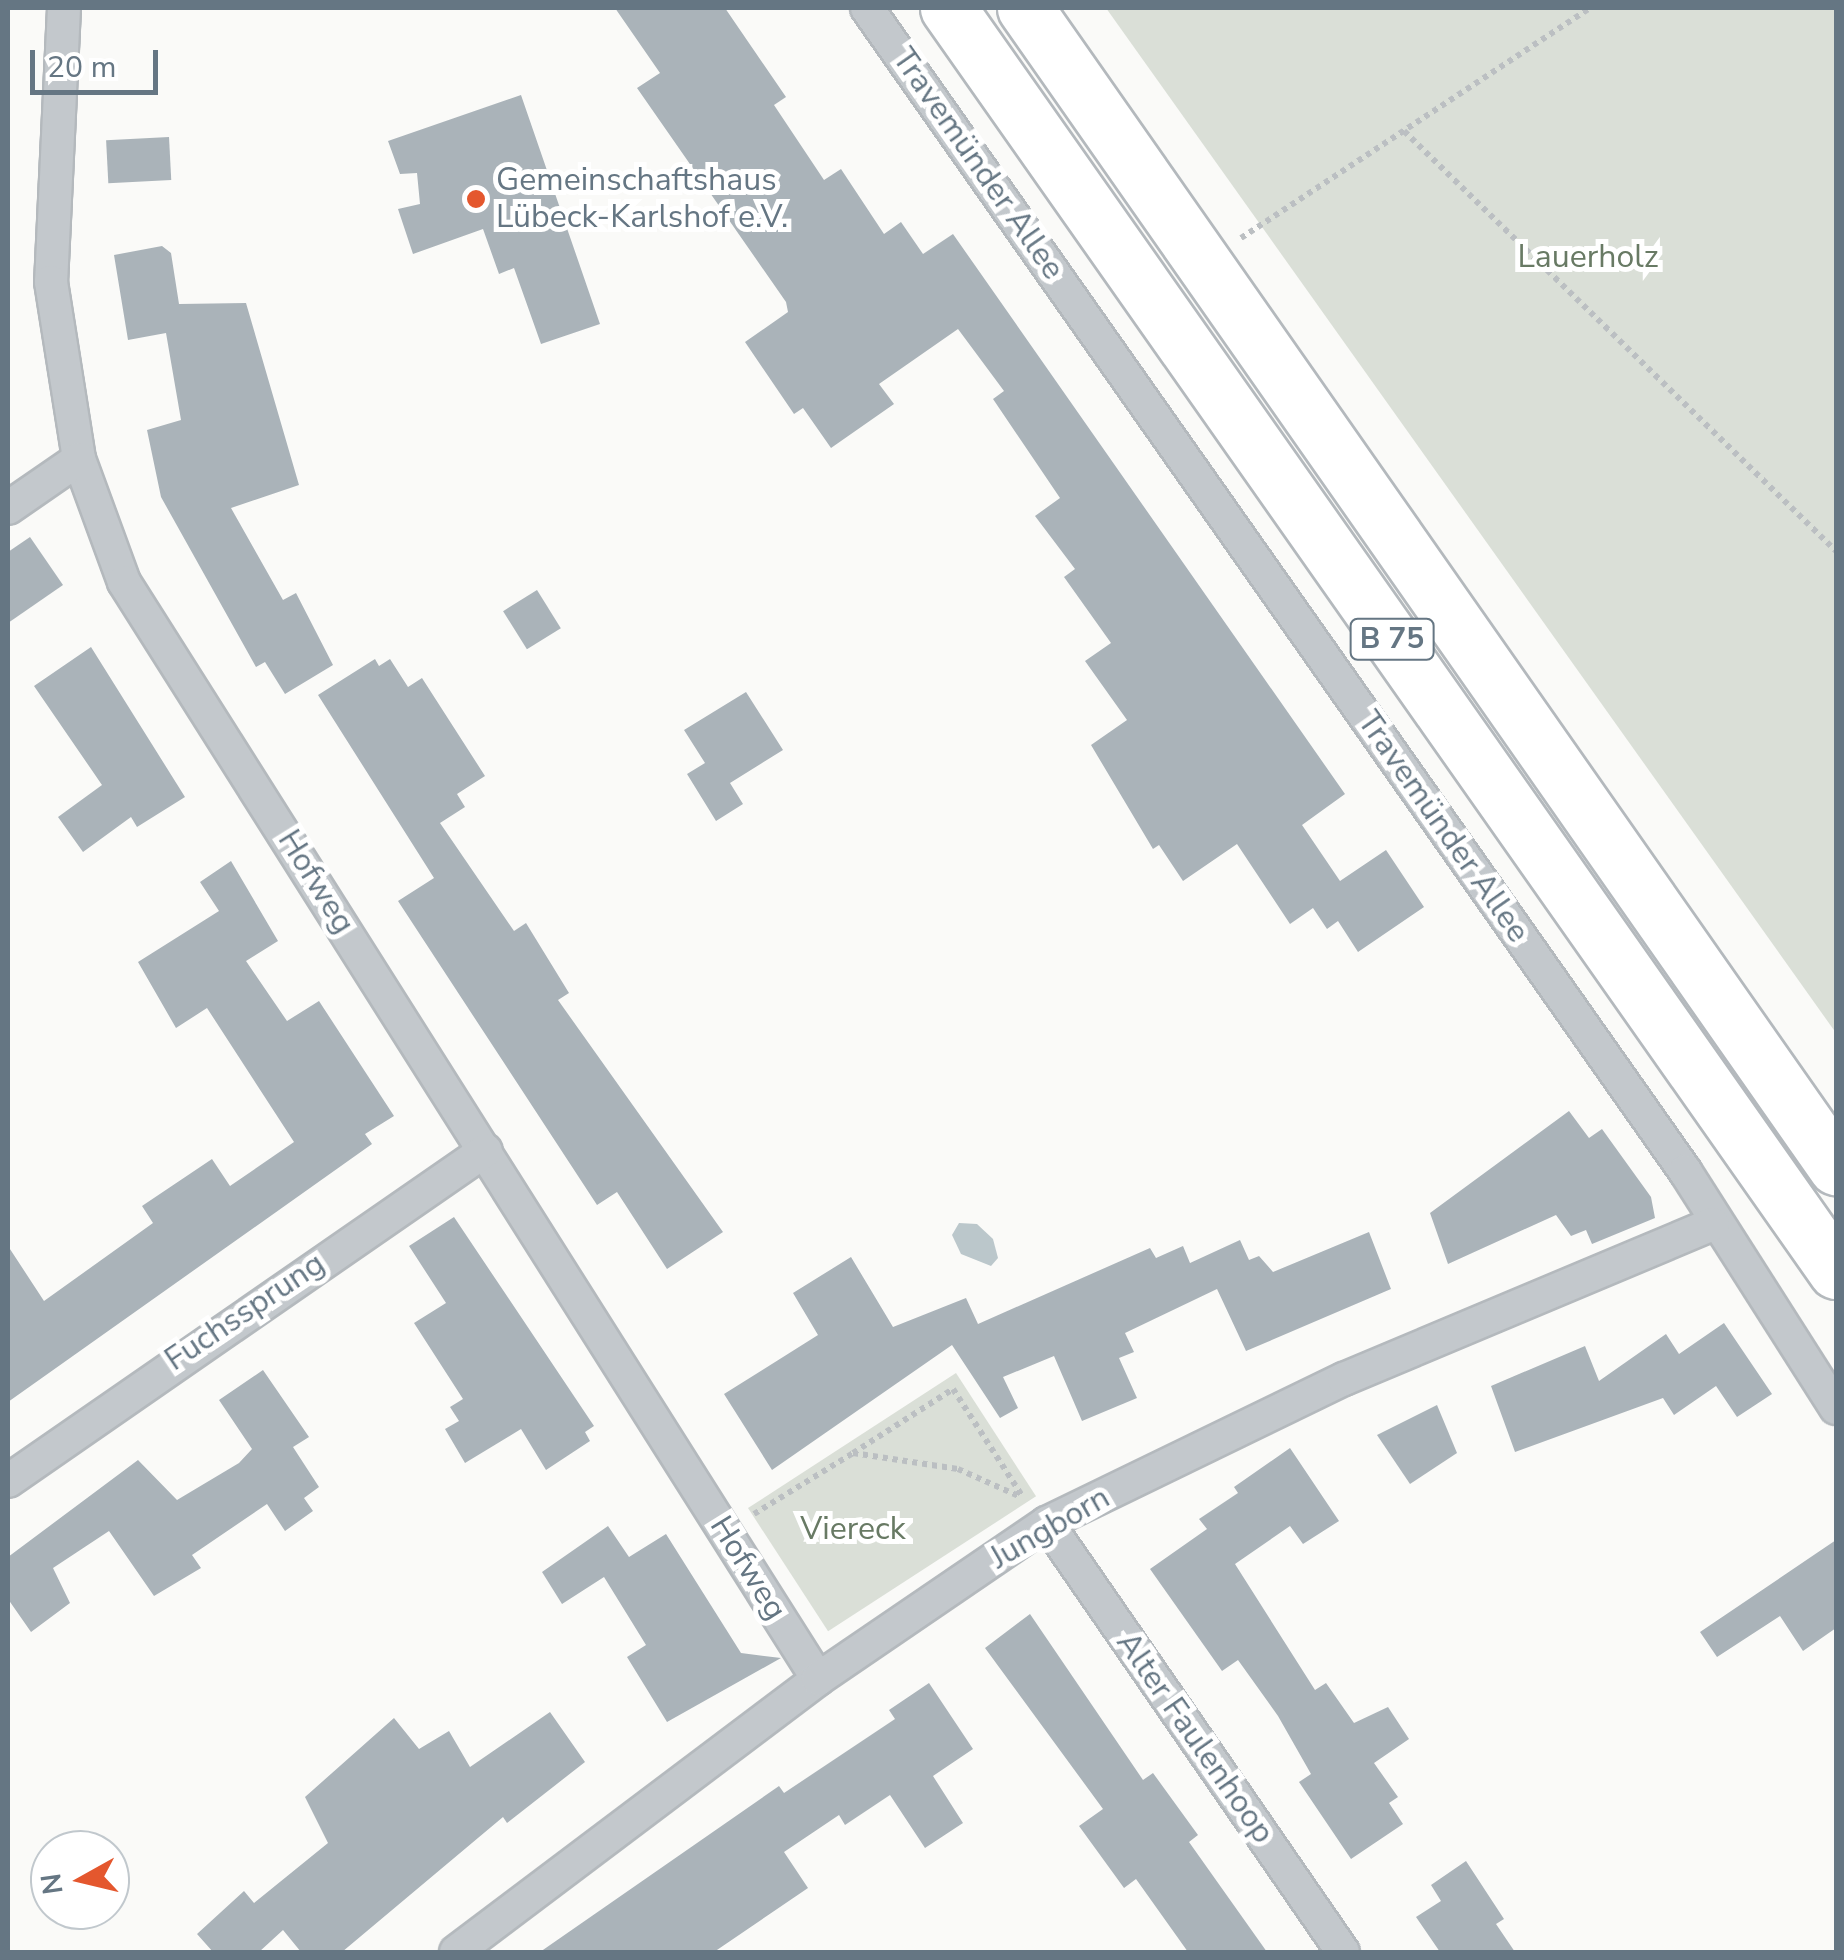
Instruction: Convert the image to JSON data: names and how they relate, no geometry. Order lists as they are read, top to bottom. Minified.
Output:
{"streets":{"highway":["Travemünder Allee","B 75"],"street":["Hofweg","Fuchssprung","Jungborn","Alter Faulenhoop"]},"crossings":[["Travemünder Allee","Jungborn"],["Hofweg","Fuchssprung"],["Hofweg","Jungborn"],["Jungborn","Alter Faulenhoop"]],"parks":["Lauerholz","Viereck"],"places":["Gemeinschaftshaus Lübeck-Karlshof e.V."],"scale_bar":"20 m","north":"left"}
